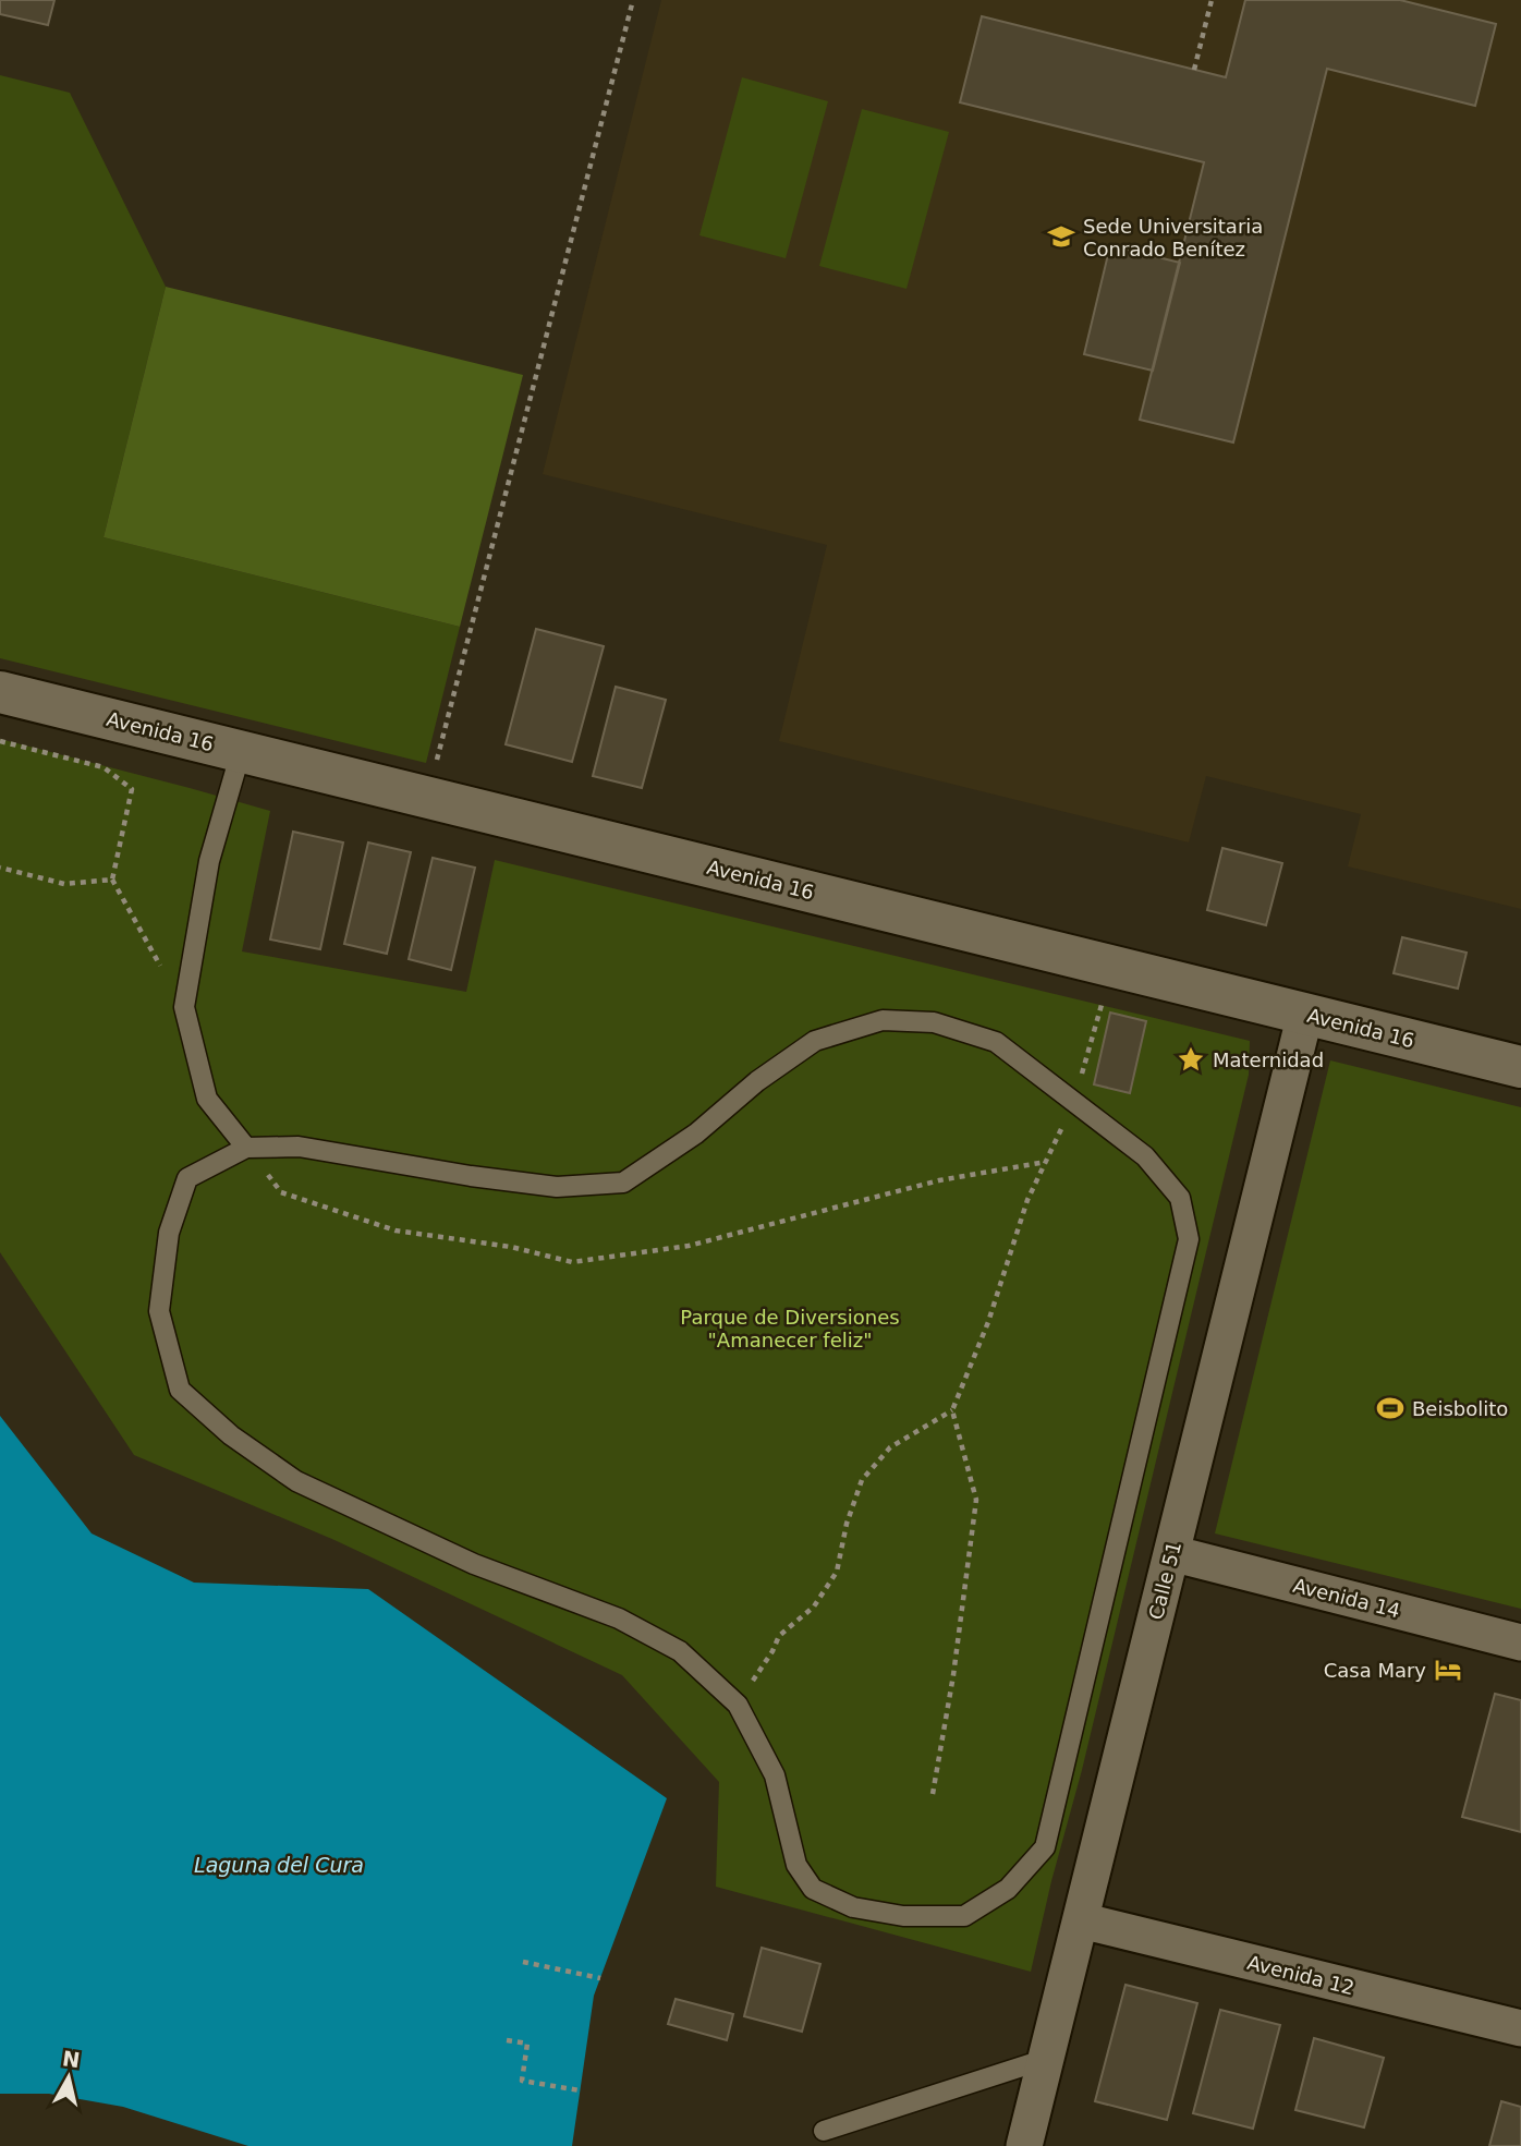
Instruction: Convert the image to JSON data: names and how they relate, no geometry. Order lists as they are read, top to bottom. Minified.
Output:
{"streets":{"street":["Avenida 16","Calle 51","Avenida 14","Avenida 12"]},"crossings":[["Avenida 16","Calle 51"],["Calle 51","Avenida 14"],["Calle 51","Avenida 12"]],"water":["Laguna del Cura"],"parks":["Parque de Diversiones \"Amanecer feliz\""],"places":{"school or university":["Sede Universitaria Conrado Benítez"],"place":["Maternidad"],"sports":["Beisbolito"],"hotel":["Casa Mary"]},"north":"top"}
